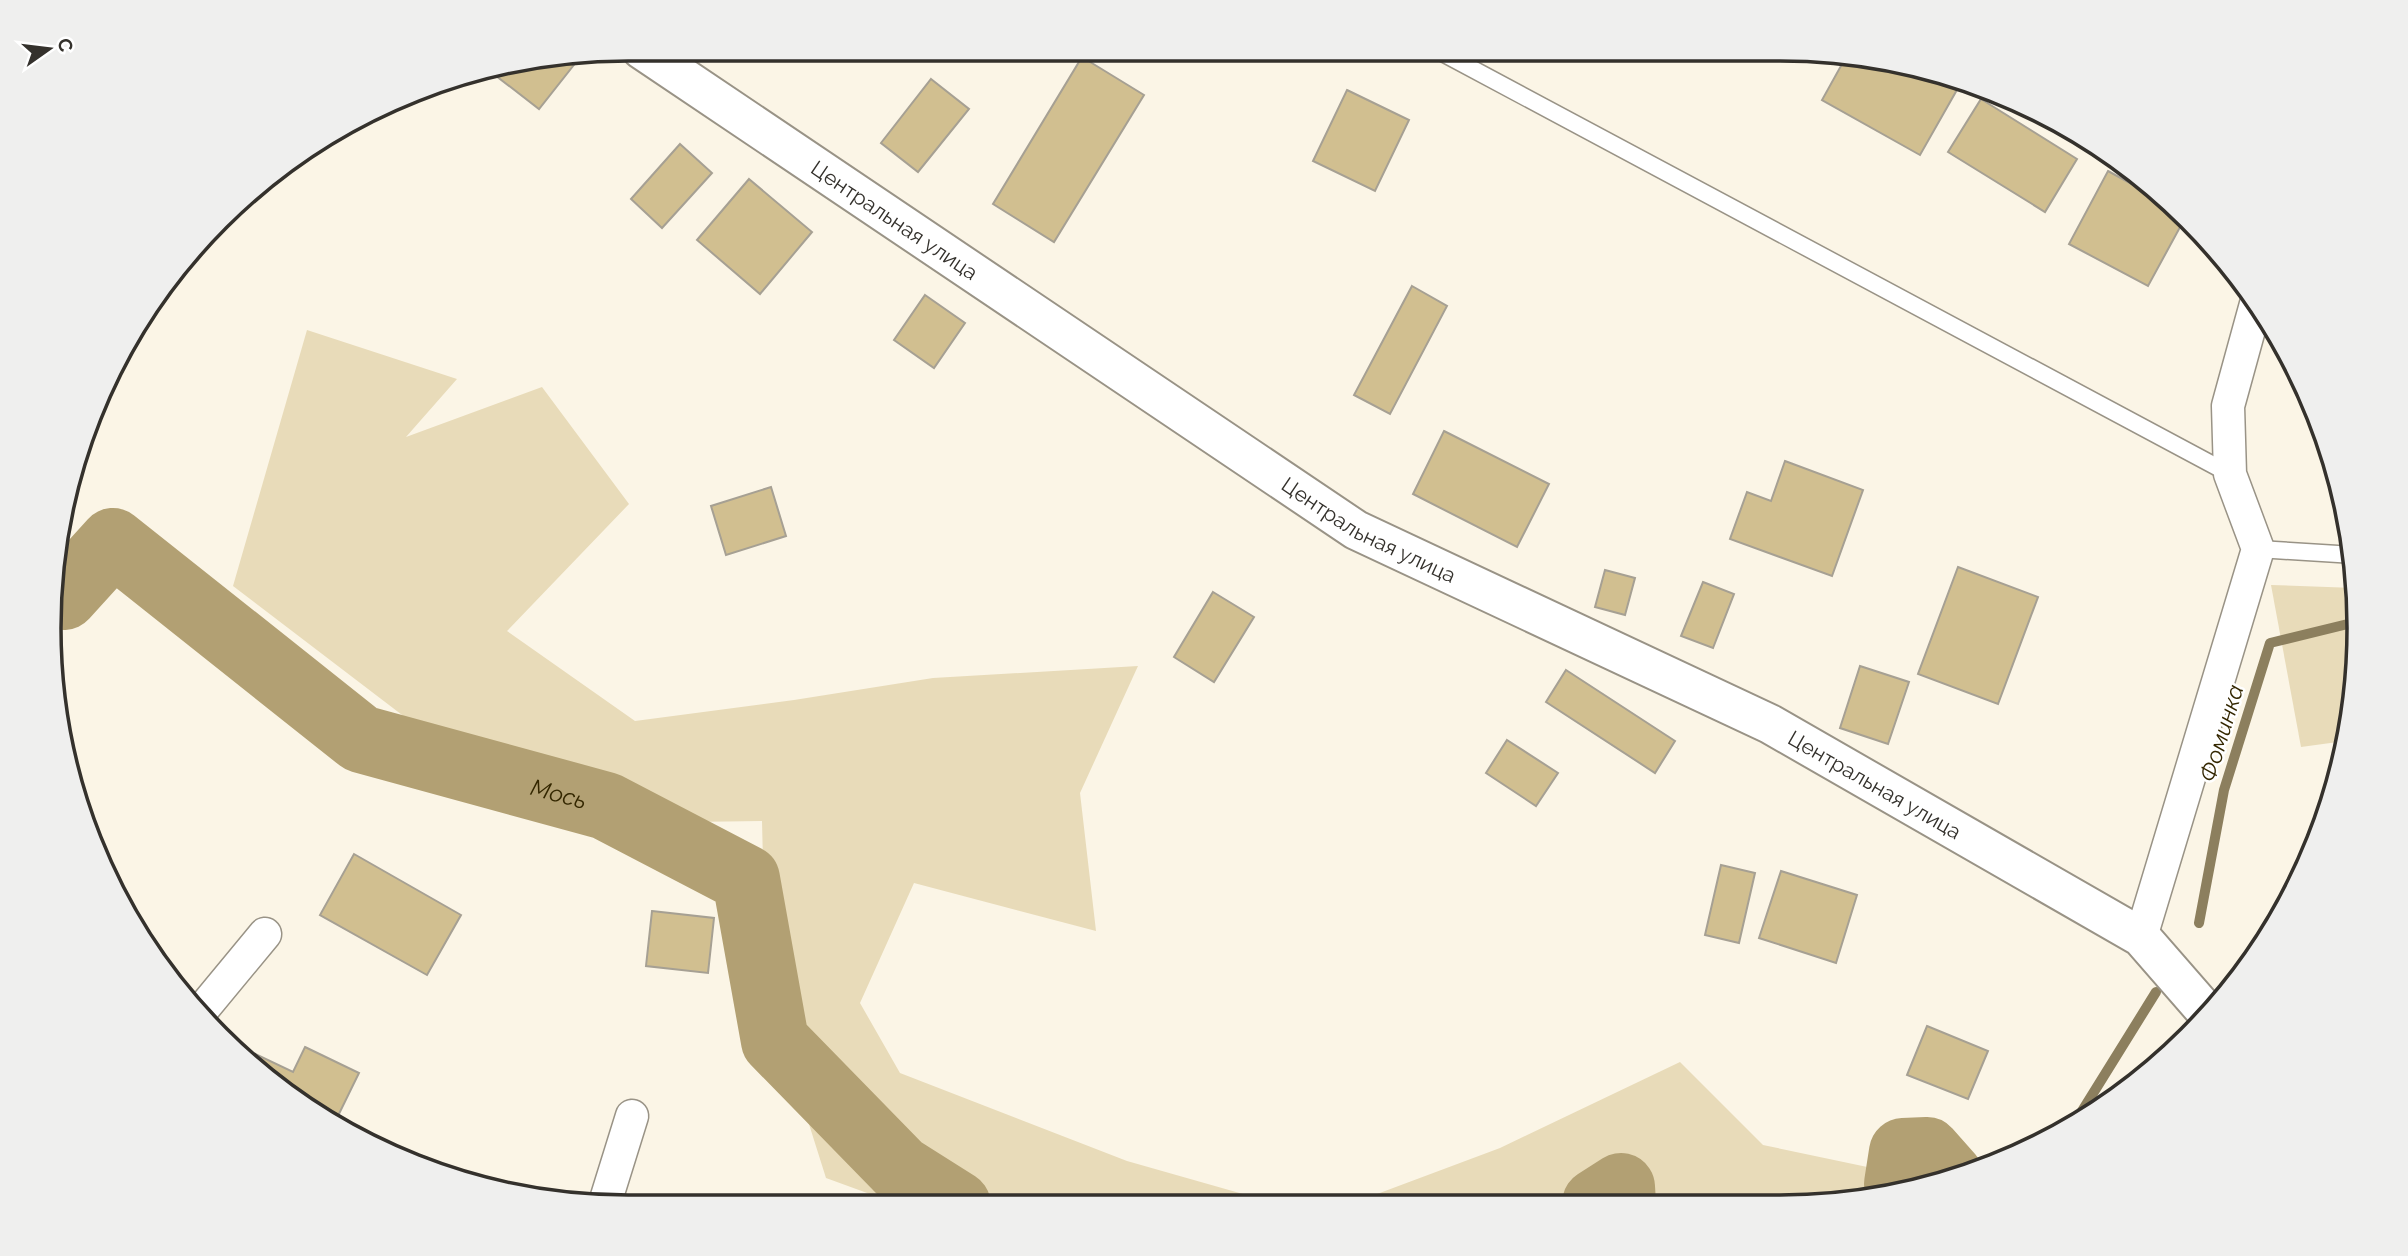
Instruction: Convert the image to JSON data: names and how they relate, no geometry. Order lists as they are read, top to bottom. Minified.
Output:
{"streets":{"street":["Центральная улица"]},"water":["Фоминка","Мось"],"north":"right"}
